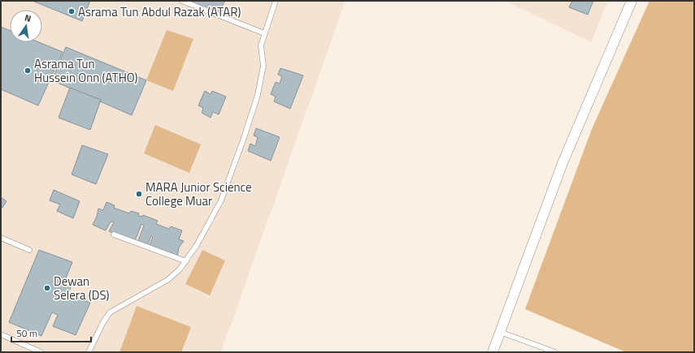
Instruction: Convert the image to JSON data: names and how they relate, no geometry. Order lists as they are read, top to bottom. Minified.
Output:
{"places":["Asrama Tun Abdul Razak (ATAR)","Asrama Tun Hussein Onn (ATHO)","MARA Junior Science College Muar","Dewan Selera (DS)"],"scale_bar":"50 m","north":"top"}
